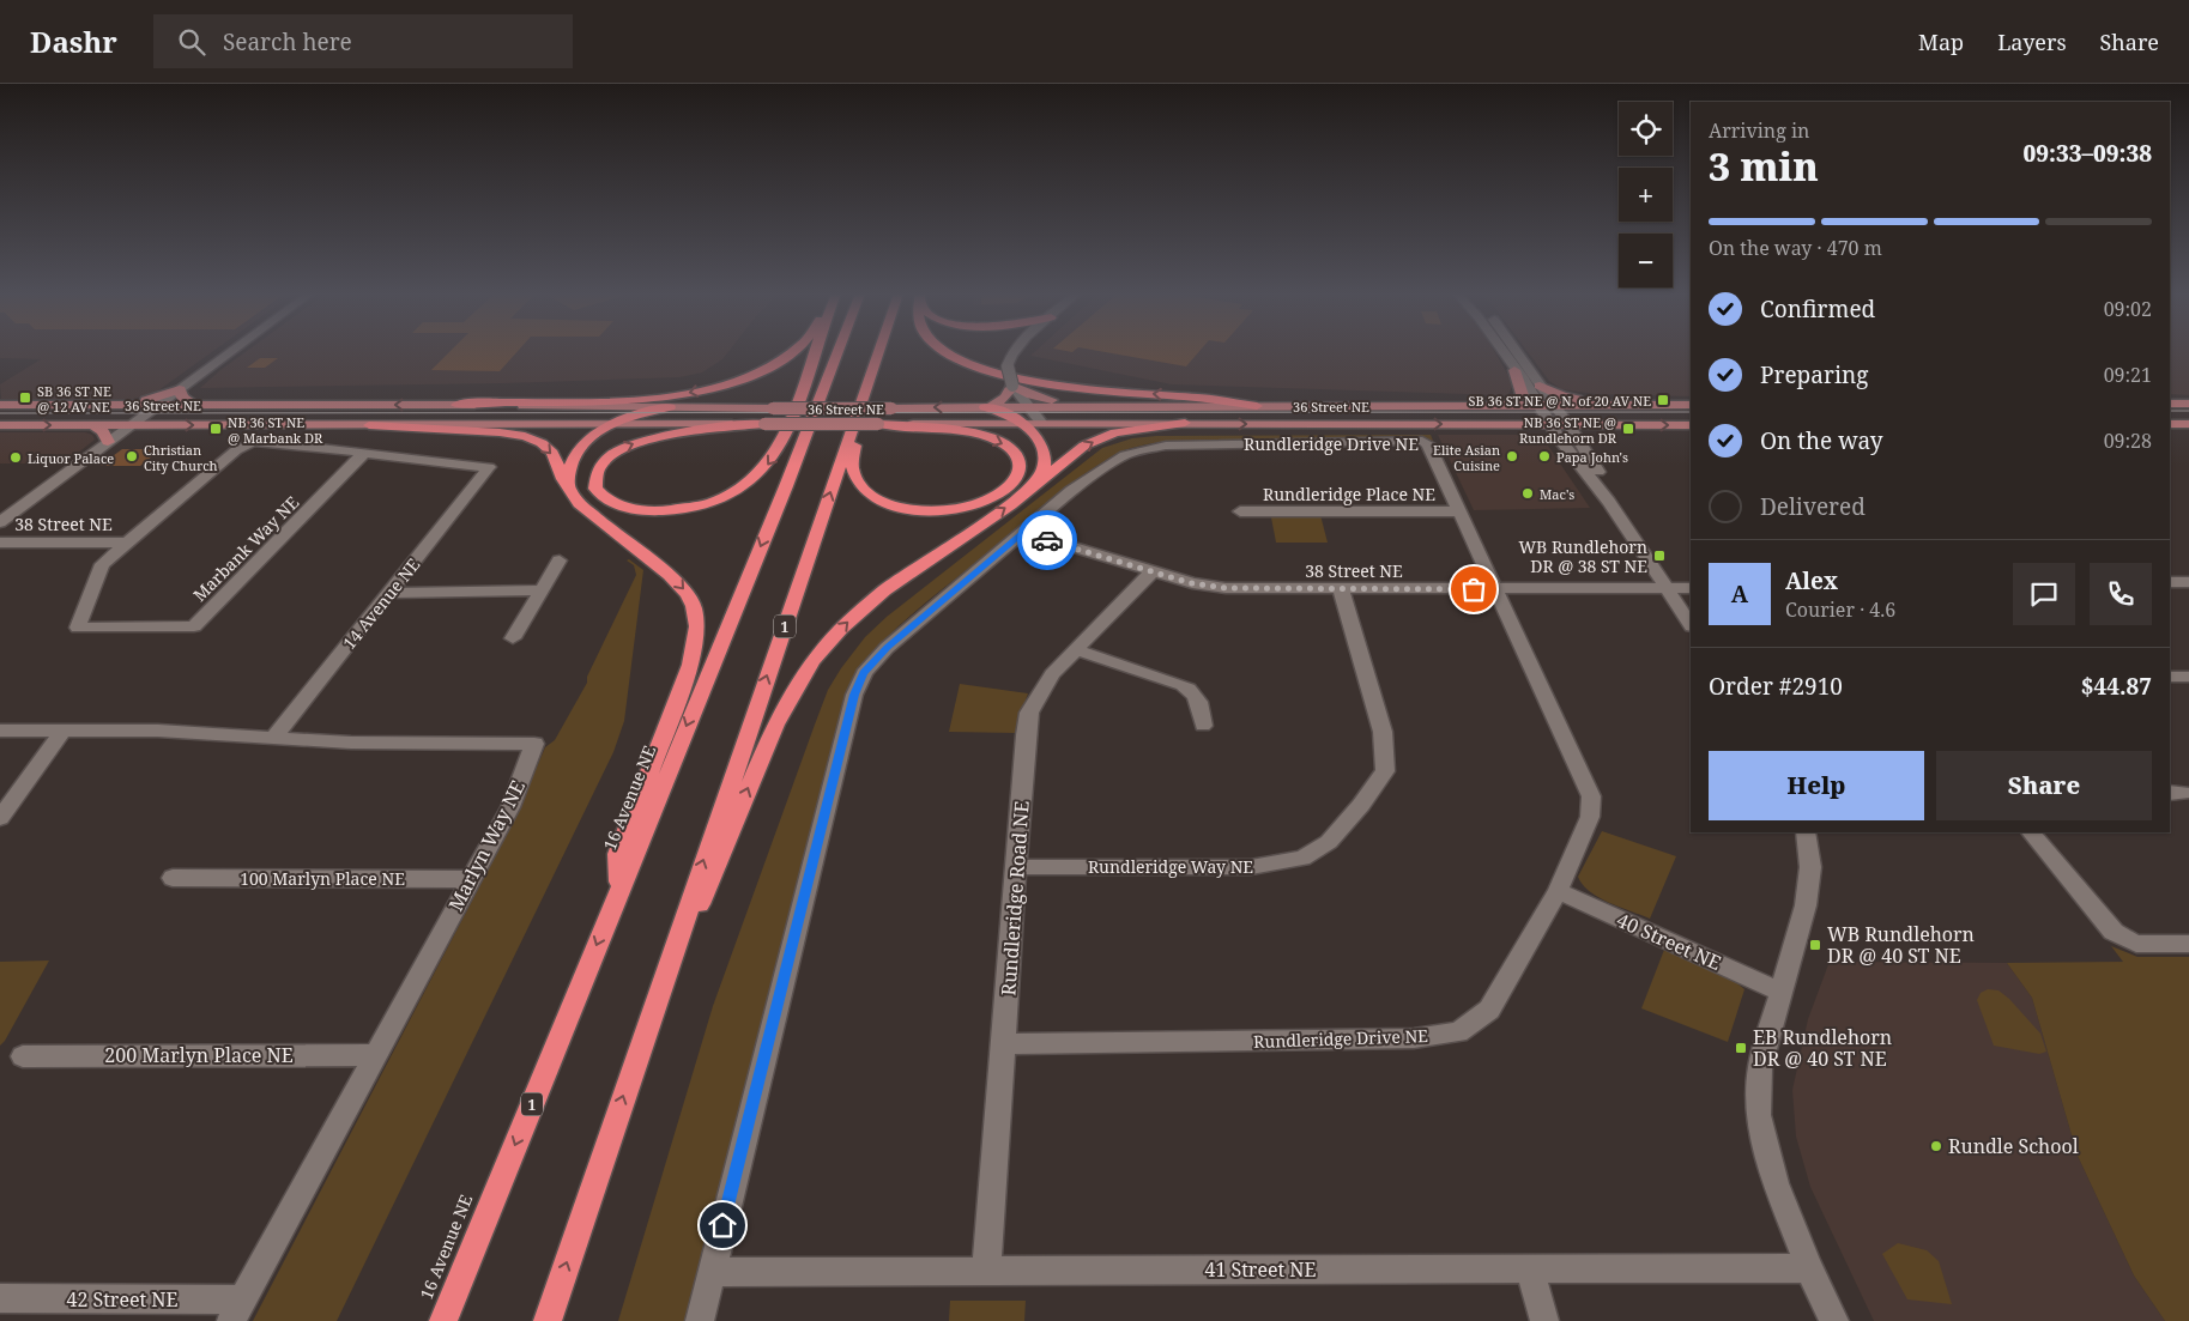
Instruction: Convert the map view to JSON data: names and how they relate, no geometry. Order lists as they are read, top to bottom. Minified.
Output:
{"streets":{"highway":["1","16 Avenue NE"],"main road":["36 Street NE"],"street":["Rundleridge Drive NE","Rundleridge Place NE","38 Street NE","Marbank Way NE","14 Avenue NE","Marlyn Way NE","Rundleridge Way NE","100 Marlyn Place NE","Rundleridge Road NE","40 Street NE","200 Marlyn Place NE","41 Street NE","42 Street NE"]},"crossings":[["Rundleridge Drive NE","Rundleridge Place NE"],["Rundleridge Drive NE","38 Street NE"],["Rundleridge Drive NE","Rundleridge Road NE"],["Rundleridge Drive NE","40 Street NE"],["Rundleridge Drive NE","41 Street NE"],["38 Street NE","Marbank Way NE"],["38 Street NE","Rundleridge Way NE"],["38 Street NE","Rundleridge Road NE"],["Marbank Way NE","14 Avenue NE"],["14 Avenue NE","Marlyn Way NE"],["Marlyn Way NE","100 Marlyn Place NE"],["Marlyn Way NE","200 Marlyn Place NE"],["Marlyn Way NE","42 Street NE"],["Rundleridge Way NE","Rundleridge Road NE"],["Rundleridge Road NE","41 Street NE"]],"places":{"transit":["SB 36 ST NE @ 12 AV NE","SB 36 ST NE @ N. of 20 AV NE","NB 36 ST NE @ Marbank DR","NB 36 ST NE @ Rundlehorn DR","WB Rundlehorn DR @ 38 ST NE","WB Rundlehorn DR @ 40 ST NE","EB Rundlehorn DR @ 40 ST NE"],"other":["Christian City Church","Elite Asian Cuisine","Papa John's","Liquor Palace","Mac's","Rundle School"]},"page":{"header":"Dashr","search":"Search here","nav":["Map","Layers","Share"],"map_buttons":["+","−"],"heading":["3 min","Arriving in","09:33–09:38"],"panel":["Alex","Courier · 4.6","Order #2910","$44.87"],"bar":"On the way · 470 m","list":[["Confirmed","09:02"],["Preparing","09:21"],["On the way","09:28"],"Delivered"],"round":"A","buttons":["Help","Share"]}}
